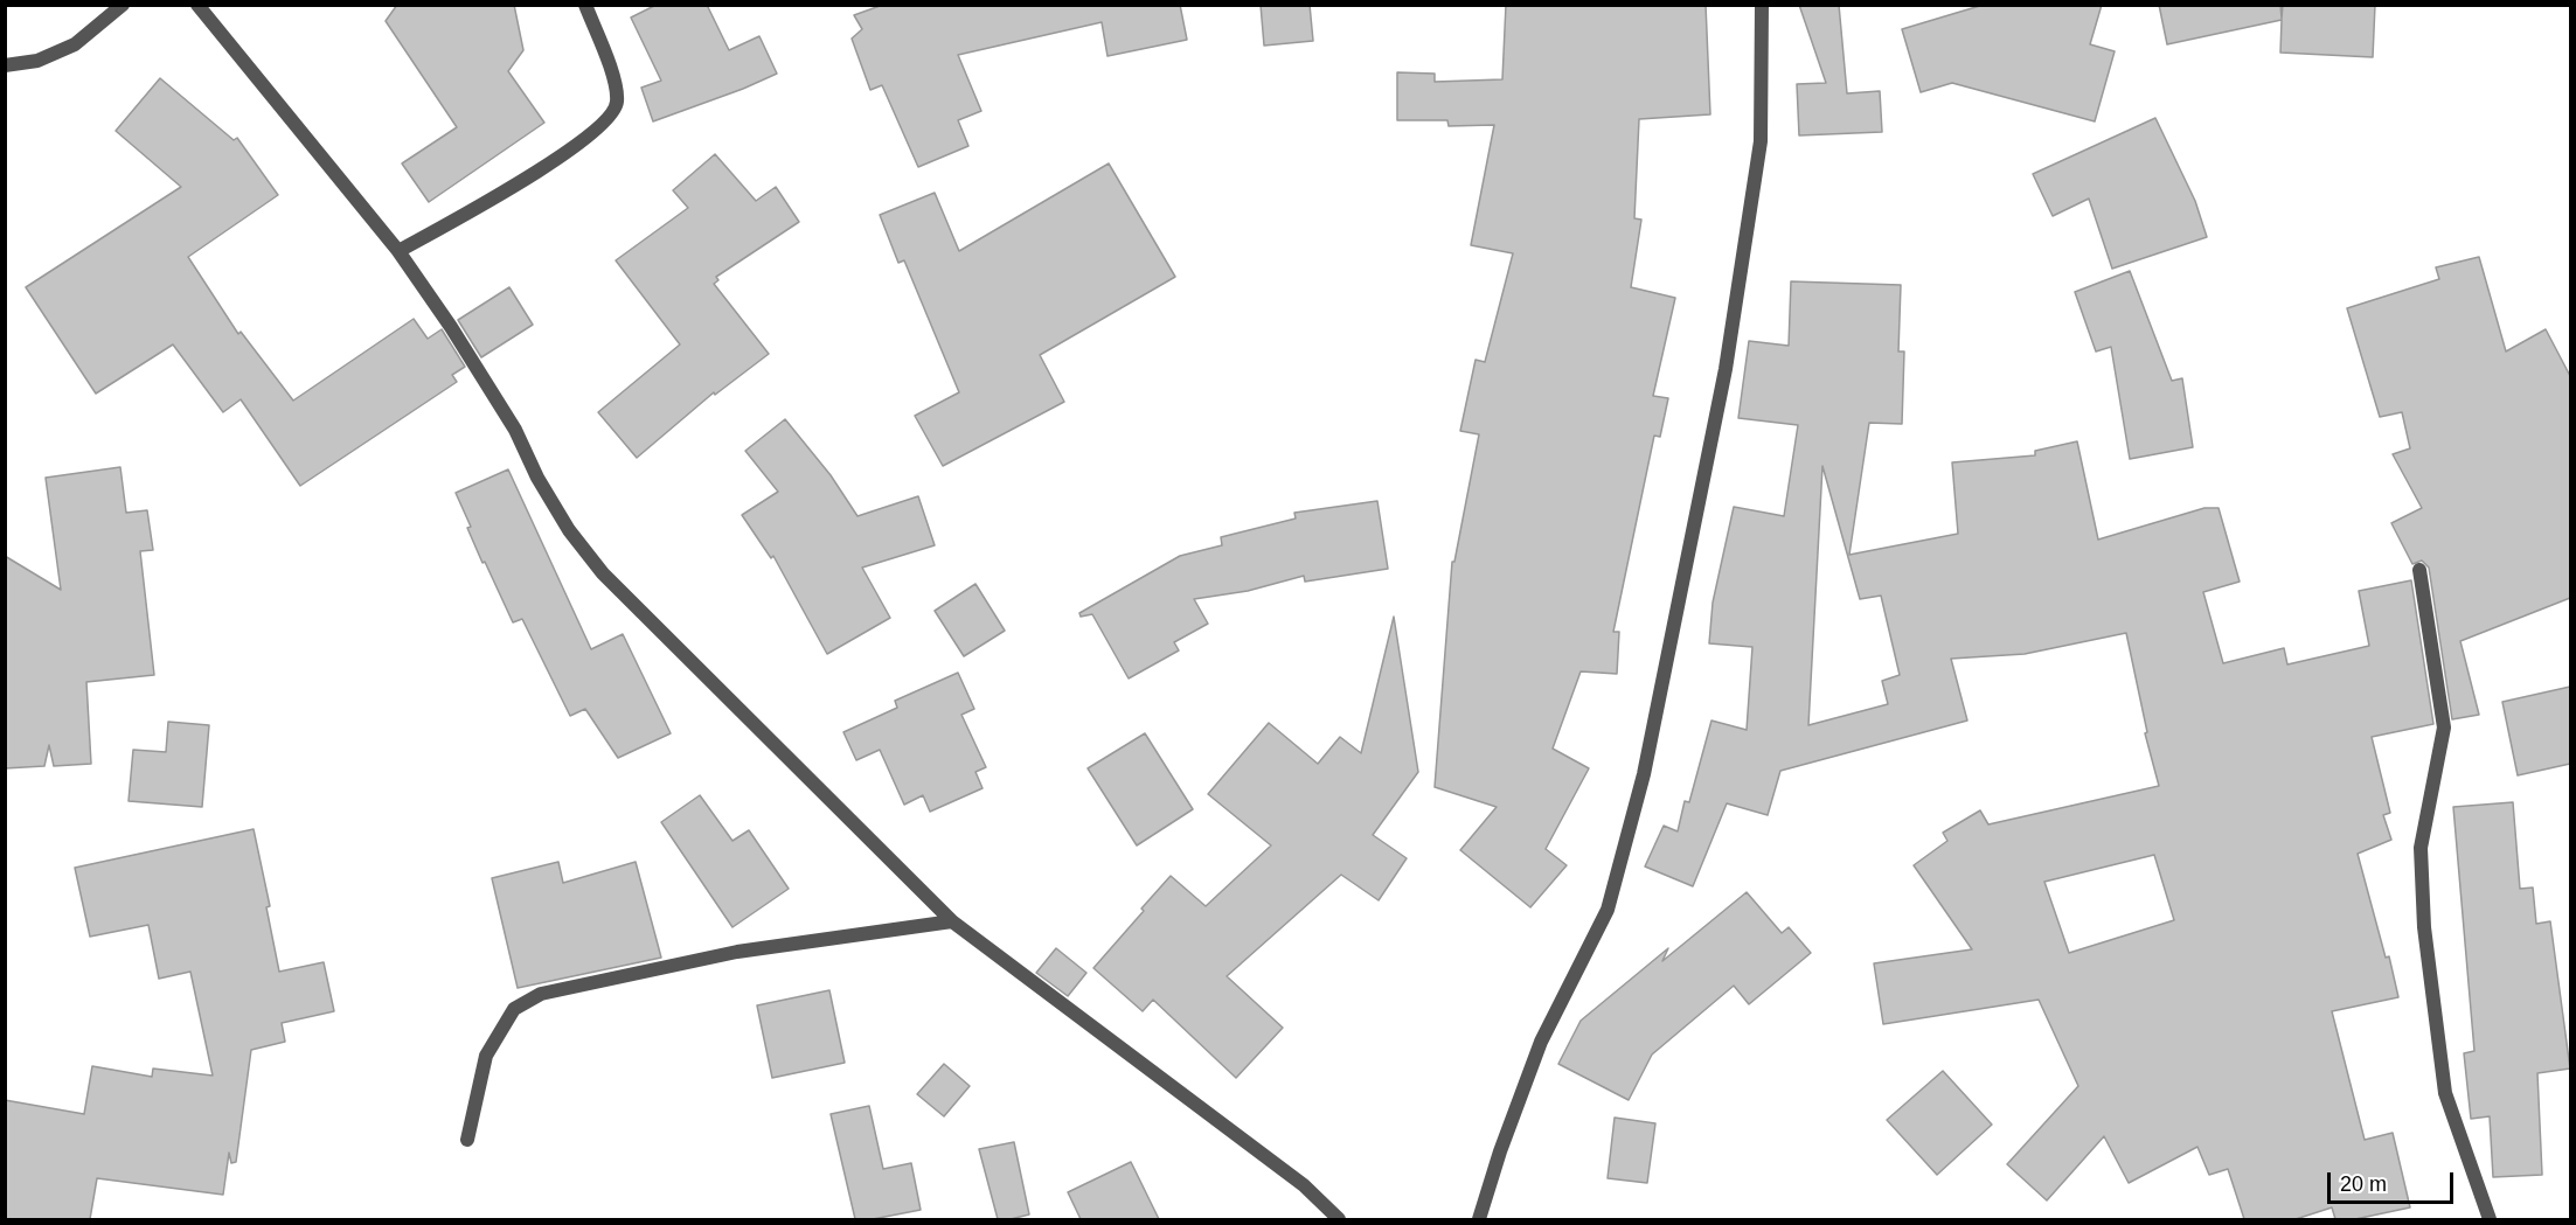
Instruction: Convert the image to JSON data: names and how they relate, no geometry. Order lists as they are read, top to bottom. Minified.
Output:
{"scale_bar":"20 m"}
